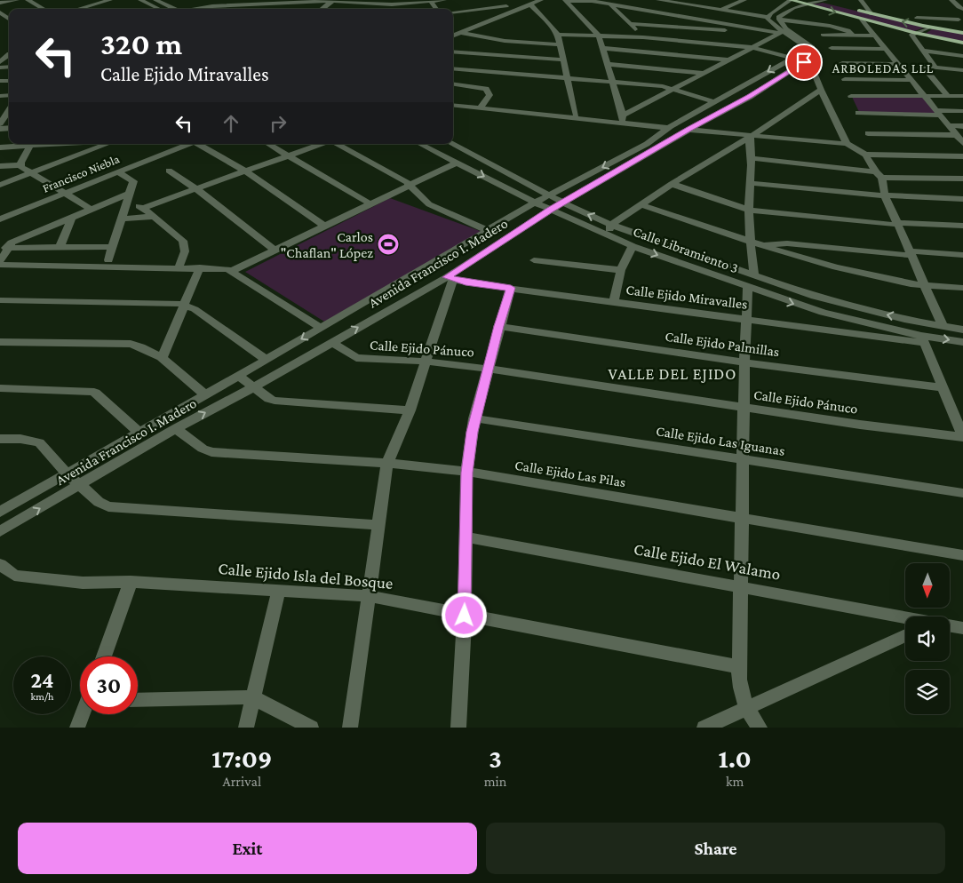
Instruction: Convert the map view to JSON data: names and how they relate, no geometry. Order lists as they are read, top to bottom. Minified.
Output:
{"streets":{"street":["Francisco Niebla","Calle Libramiento 3","Avenida Francisco I. Madero","Calle Ejido Miravalles","Calle Ejido Palmillas","Calle Ejido Pánuco","Calle Ejido Las Iguanas","Calle Ejido Las Pilas","Calle Ejido El Walamo","Calle Ejido Isla del Bosque"]},"crossings":[["Calle Libramiento 3","Avenida Francisco I. Madero"],["Calle Libramiento 3","Calle Ejido Miravalles"],["Avenida Francisco I. Madero","Calle Ejido Miravalles"],["Avenida Francisco I. Madero","Calle Ejido Pánuco"],["Avenida Francisco I. Madero","Calle Ejido Las Pilas"]],"districts":["ARBOLEDAS LLL","VALLE DEL EJIDO"],"places":{"sports":["Carlos \"Chaflan\" López"]},"north":"bottom","page":{"turn":["320 m","Calle Ejido Miravalles"],"speed":"24 km/h","limit":"30","eta":["17:09","Arrival","3","min","1.0","km"],"buttons":["Exit","Share"]}}
